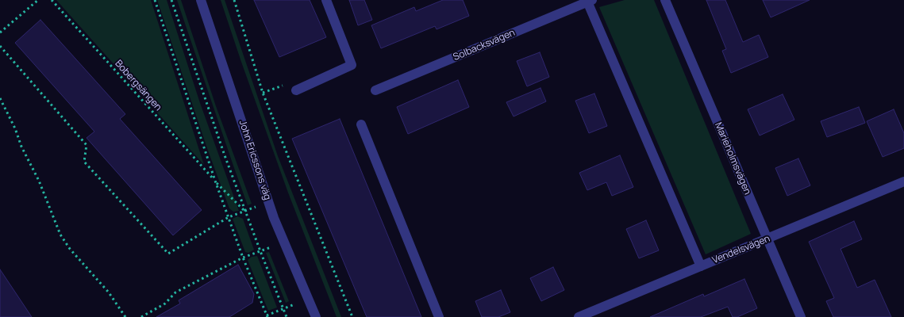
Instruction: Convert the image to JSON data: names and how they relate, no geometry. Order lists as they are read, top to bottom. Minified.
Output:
{"streets":{"street":["Solbacksvägen","Marieholmsvägen","John Ericssons väg","Vendelsvägen"],"path":["Bobergsängen"]},"crossings":[["Marieholmsvägen","Vendelsvägen"]]}
